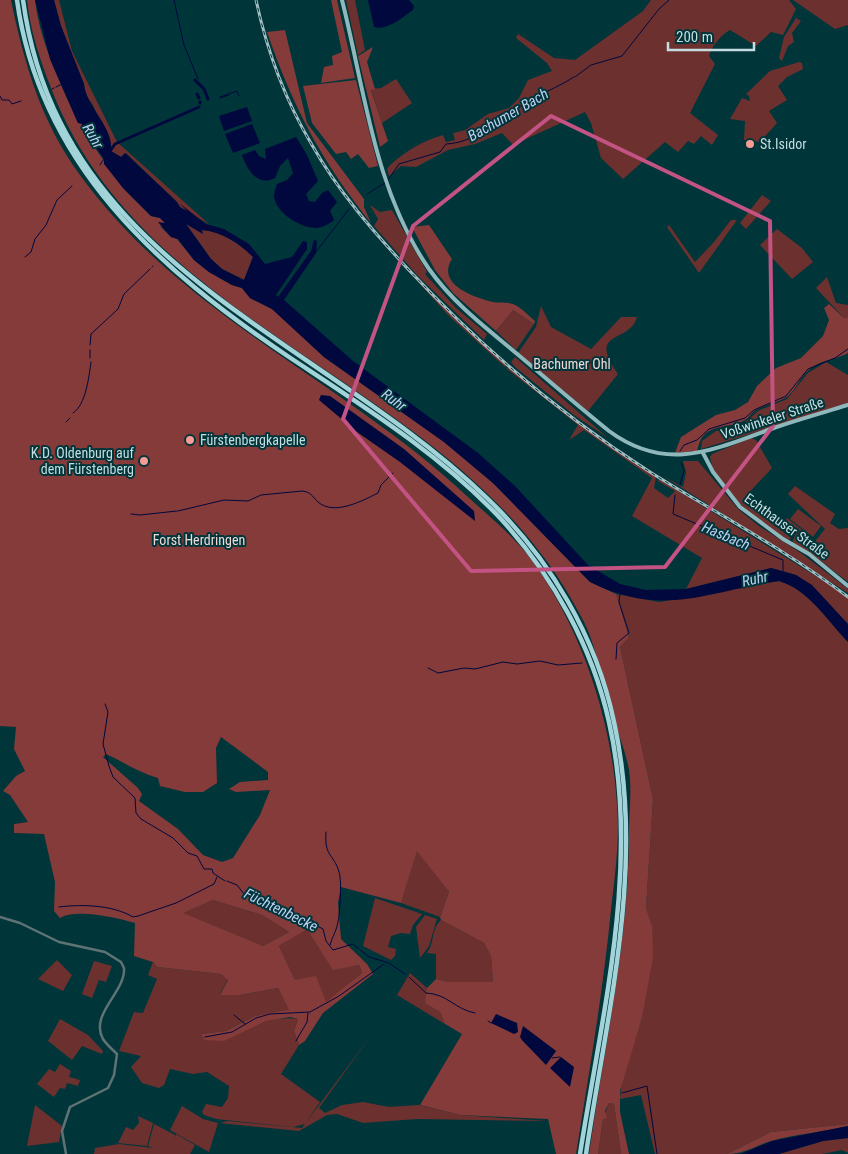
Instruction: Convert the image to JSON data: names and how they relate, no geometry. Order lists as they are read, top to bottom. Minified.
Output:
{"streets":{"main road":["Voßwinkeler Straße","Echthauser Straße"]},"crossings":[["Voßwinkeler Straße","Echthauser Straße"]],"water":["Bachumer Bach","Ruhr","Hasbach","Füchtenbecke"],"parks":["Bachumer Ohl","Forst Herdringen"],"places":["St.Isidor","Fürstenbergkapelle","K.D. Oldenburg auf dem Fürstenberg"],"scale_bar":"200 m"}
